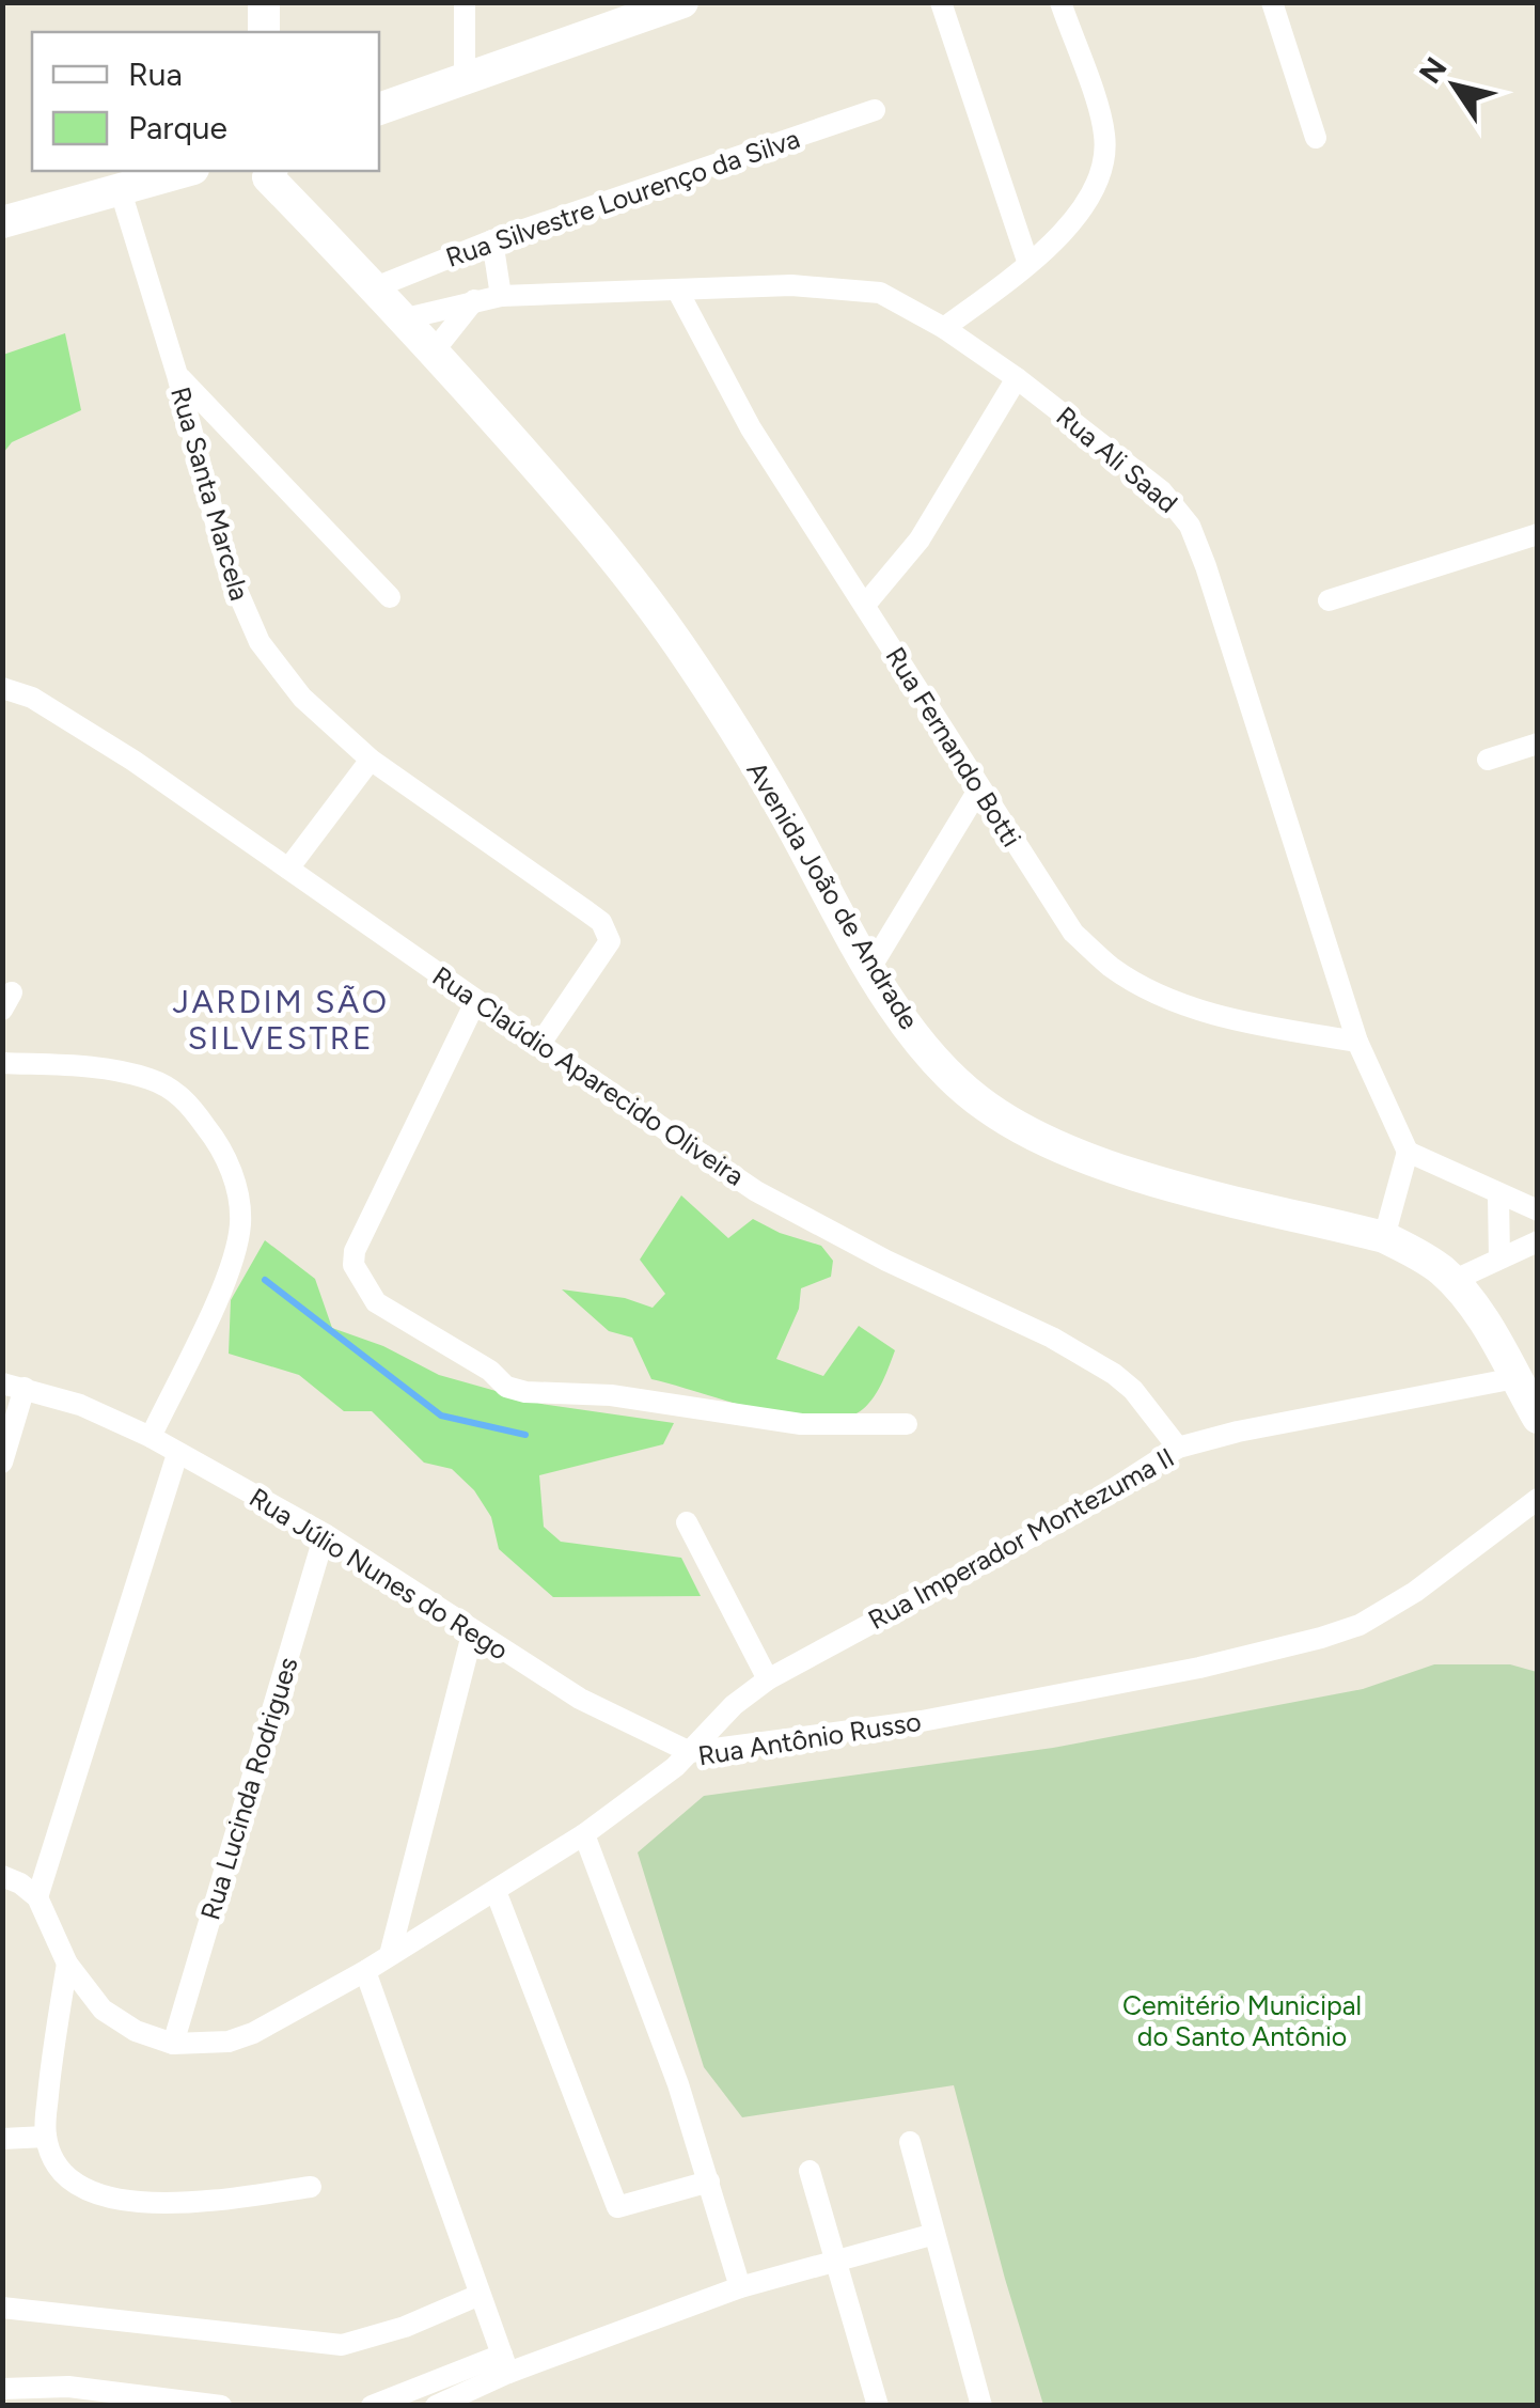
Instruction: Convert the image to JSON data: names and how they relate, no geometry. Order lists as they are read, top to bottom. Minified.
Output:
{"streets":{"main road":["Avenida João de Andrade"],"street":["Rua Silvestre Lourenço da Silva","Rua Ali Saad","Rua Santa Marcela","Rua Fernando Botti","Rua Claúdio Aparecido Oliveira","Rua Imperador Montezuma II","Rua Júlio Nunes do Rego","Rua Antônio Russo","Rua Lucinda Rodrigues"]},"crossings":[["Rua Silvestre Lourenço da Silva","Avenida João de Andrade"],["Rua Ali Saad","Rua Fernando Botti"],["Rua Ali Saad","Avenida João de Andrade"],["Rua Santa Marcela","Rua Claúdio Aparecido Oliveira"],["Avenida João de Andrade","Rua Imperador Montezuma II"],["Rua Claúdio Aparecido Oliveira","Rua Imperador Montezuma II"],["Rua Imperador Montezuma II","Rua Júlio Nunes do Rego"],["Rua Imperador Montezuma II","Rua Antônio Russo"],["Rua Júlio Nunes do Rego","Rua Antônio Russo"],["Rua Júlio Nunes do Rego","Rua Lucinda Rodrigues"],["Rua Antônio Russo","Rua Lucinda Rodrigues"]],"districts":["JARDIM SÃO SILVESTRE"],"parks":["Cemitério Municipal do Santo Antônio"],"legend":["Rua","Parque"],"north":"top left"}
